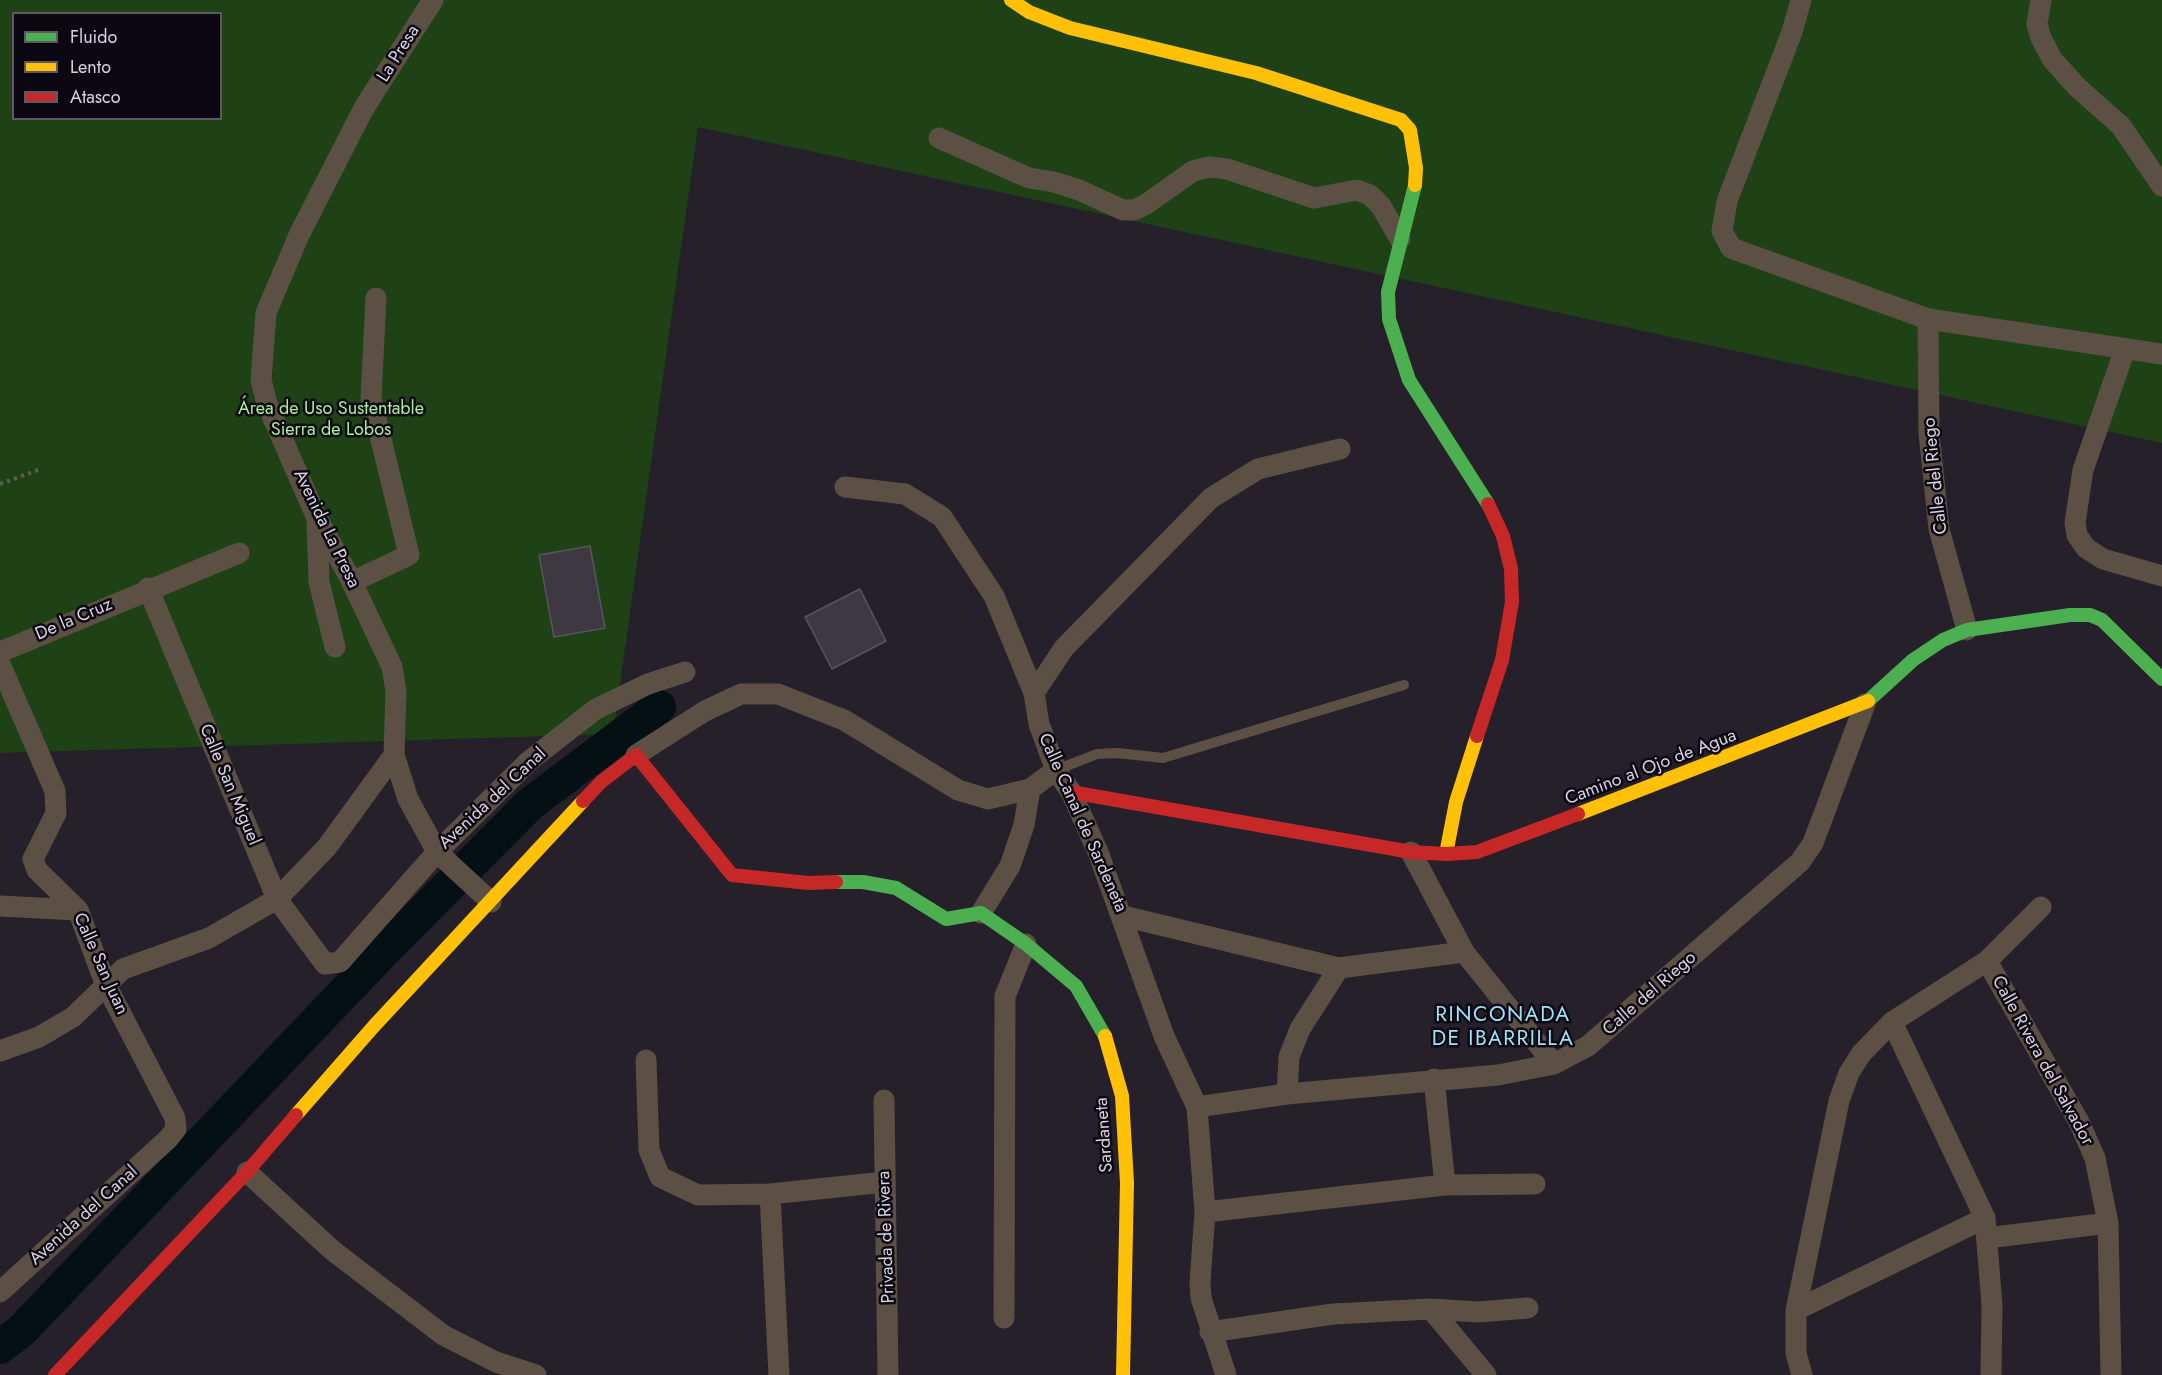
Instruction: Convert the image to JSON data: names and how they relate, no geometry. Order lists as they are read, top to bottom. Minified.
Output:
{"streets":{"street":["La Presa","Calle del Riego","Avenida La Presa","De la Cruz","Camino al Ojo de Agua","Calle San Miguel","Avenida del Canal","Calle Canal de Sardeneta","Calle San Juan","Calle Rivera del Salvador","Sardaneta","Privada de Rivera"]},"crossings":[["La Presa","Avenida La Presa"],["Calle del Riego","Camino al Ojo de Agua"],["Calle del Riego","Calle Canal de Sardeneta"],["Avenida La Presa","Avenida del Canal"],["De la Cruz","Calle San Miguel"],["Camino al Ojo de Agua","Calle Canal de Sardeneta"],["Calle San Miguel","Avenida del Canal"],["Avenida del Canal","Calle San Juan"]],"districts":["RINCONADA DE IBARRILLA"],"parks":["Área de Uso Sustentable Sierra de Lobos"],"legend":["Fluido","Lento","Atasco"]}
